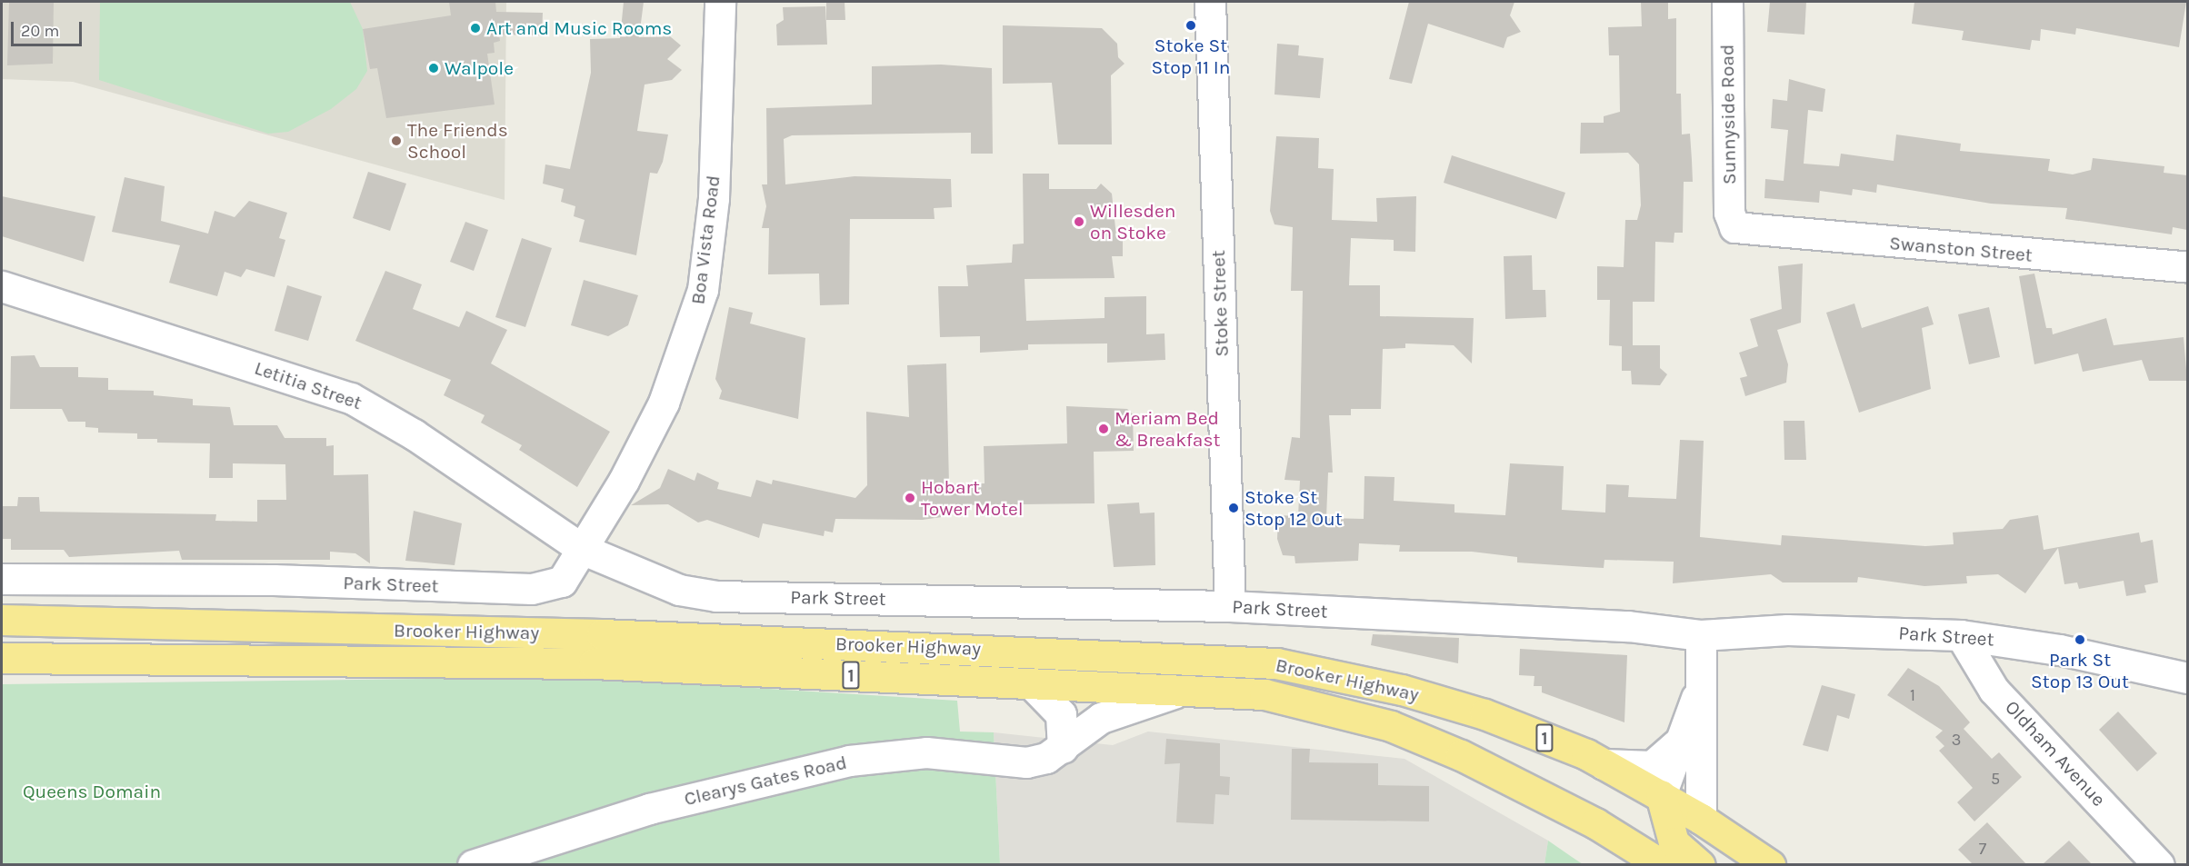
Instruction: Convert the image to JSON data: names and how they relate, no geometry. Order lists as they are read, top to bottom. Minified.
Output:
{"streets":{"highway":["Brooker Highway","1"],"street":["Sunnyside Road","Boa Vista Road","Swanston Street","Stoke Street","Letitia Street","Park Street","Oldham Avenue","Clearys Gates Road"]},"crossings":[["Sunnyside Road","Swanston Street"],["Boa Vista Road","Letitia Street"],["Boa Vista Road","Park Street"],["Stoke Street","Park Street"],["Letitia Street","Park Street"],["Park Street","Oldham Avenue"],["Brooker Highway","Clearys Gates Road"]],"parks":["Queens Domain"],"places":["Stoke St Stop 11 In","Art and Music Rooms","Walpole","The Friends School","Willesden on Stoke","Meriam Bed & Breakfast","Hobart Tower Motel","Stoke St Stop 12 Out","Park St Stop 13 Out"],"house_numbers":["1","3","5","7"],"scale_bar":"20 m"}
